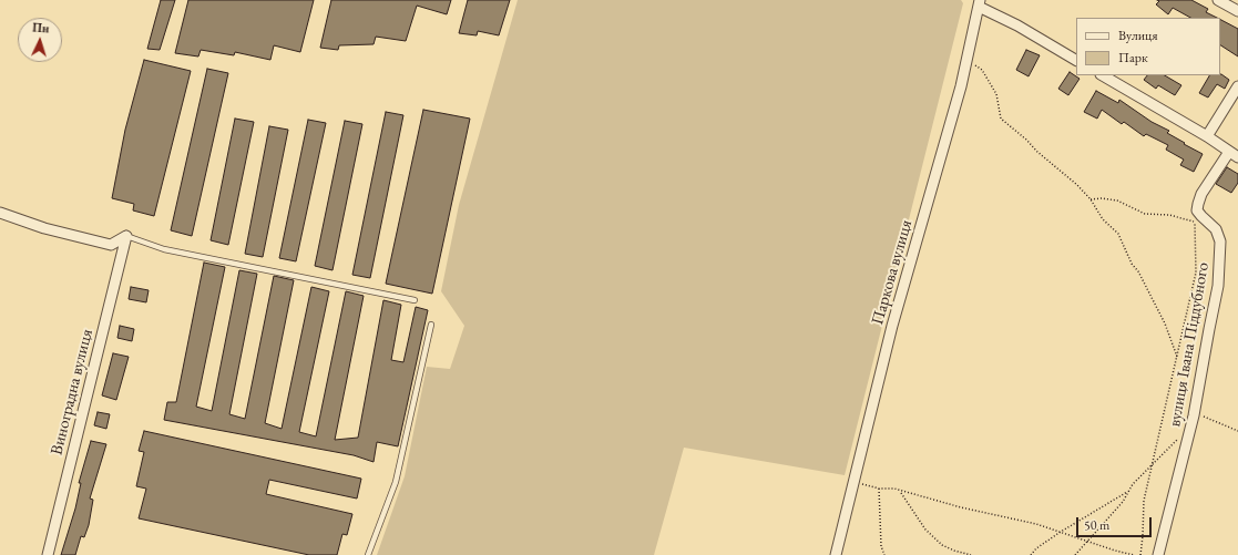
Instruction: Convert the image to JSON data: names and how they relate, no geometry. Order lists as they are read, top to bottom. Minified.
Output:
{"streets":{"street":["Паркова вулиця","вулиця Івана Піддубного","Виноградна вулиця"]},"legend":["Вулиця","Парк"],"scale_bar":"50 m","north":"top"}
